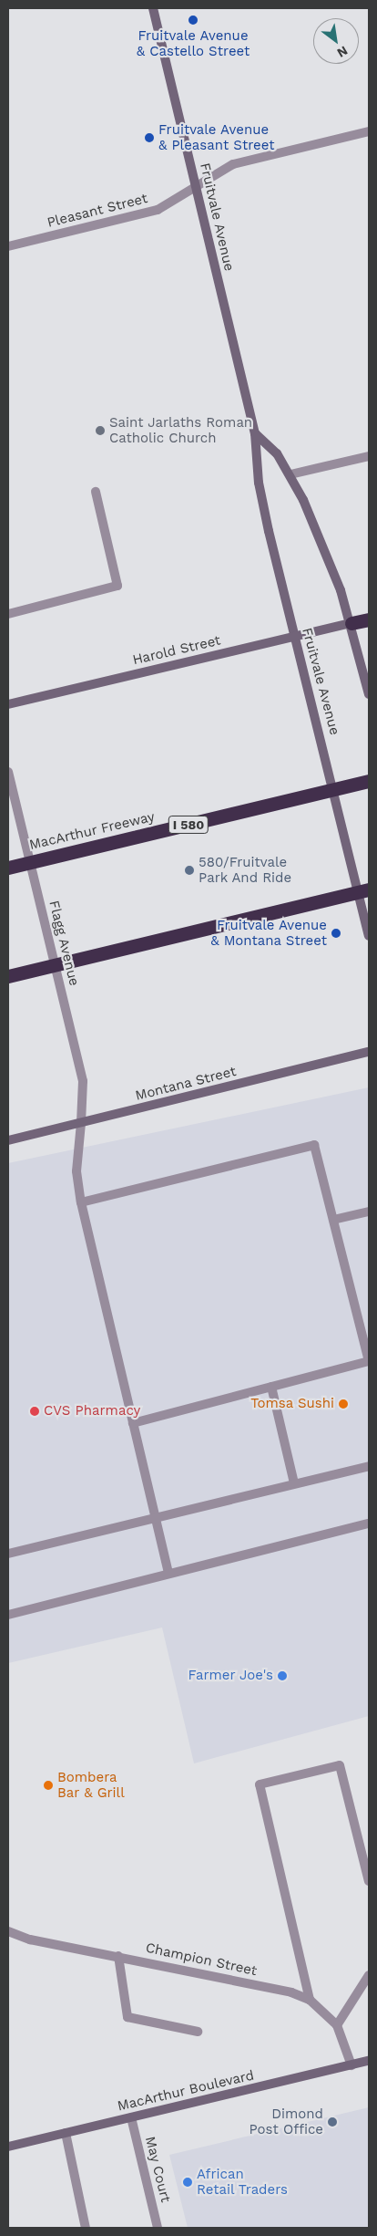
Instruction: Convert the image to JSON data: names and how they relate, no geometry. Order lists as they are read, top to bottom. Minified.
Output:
{"streets":{"highway":["I 580","MacArthur Freeway"],"main road":["Fruitvale Avenue","Harold Street","Montana Street","MacArthur Boulevard"],"street":["Pleasant Street","Flagg Avenue","Champion Street","May Court"]},"crossings":[["Pleasant Street","Fruitvale Avenue"],["Fruitvale Avenue","Harold Street"],["Flagg Avenue","Montana Street"],["Champion Street","MacArthur Boulevard"],["MacArthur Boulevard","May Court"]],"places":["Fruitvale Avenue & Castello Street","Fruitvale Avenue & Pleasant Street","Saint Jarlaths Roman Catholic Church","580/Fruitvale Park And Ride","Fruitvale Avenue & Montana Street","Tomsa Sushi","CVS Pharmacy","Farmer Joe's","Bombera Bar & Grill","Dimond Post Office","African Retail Traders"],"north":"bottom right"}
